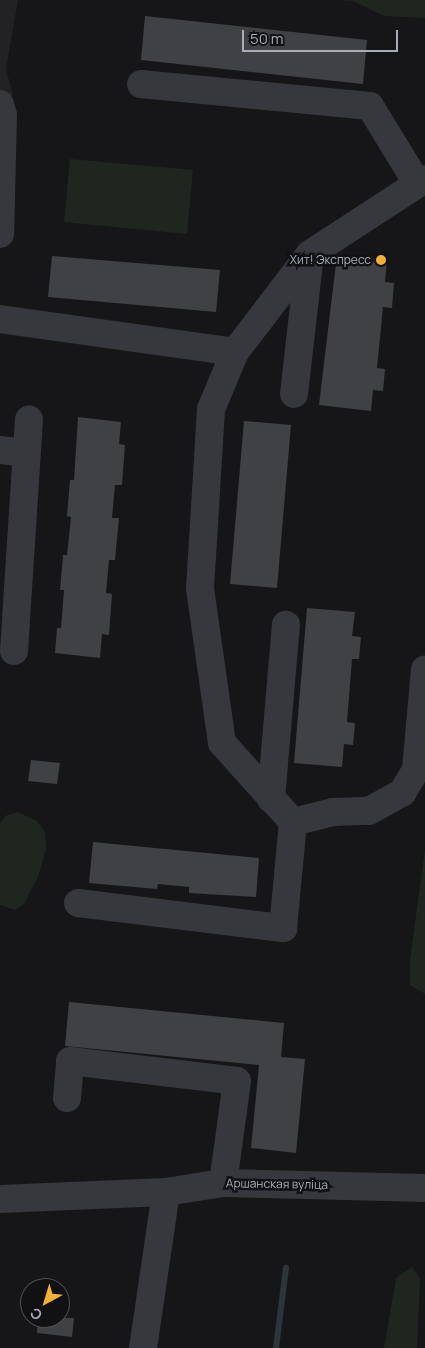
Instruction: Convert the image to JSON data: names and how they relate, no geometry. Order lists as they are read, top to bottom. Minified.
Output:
{"streets":{"street":["Аршанская вуліца"]},"places":["Хит! Экспресс"],"scale_bar":"50 m","north":"bottom left"}
